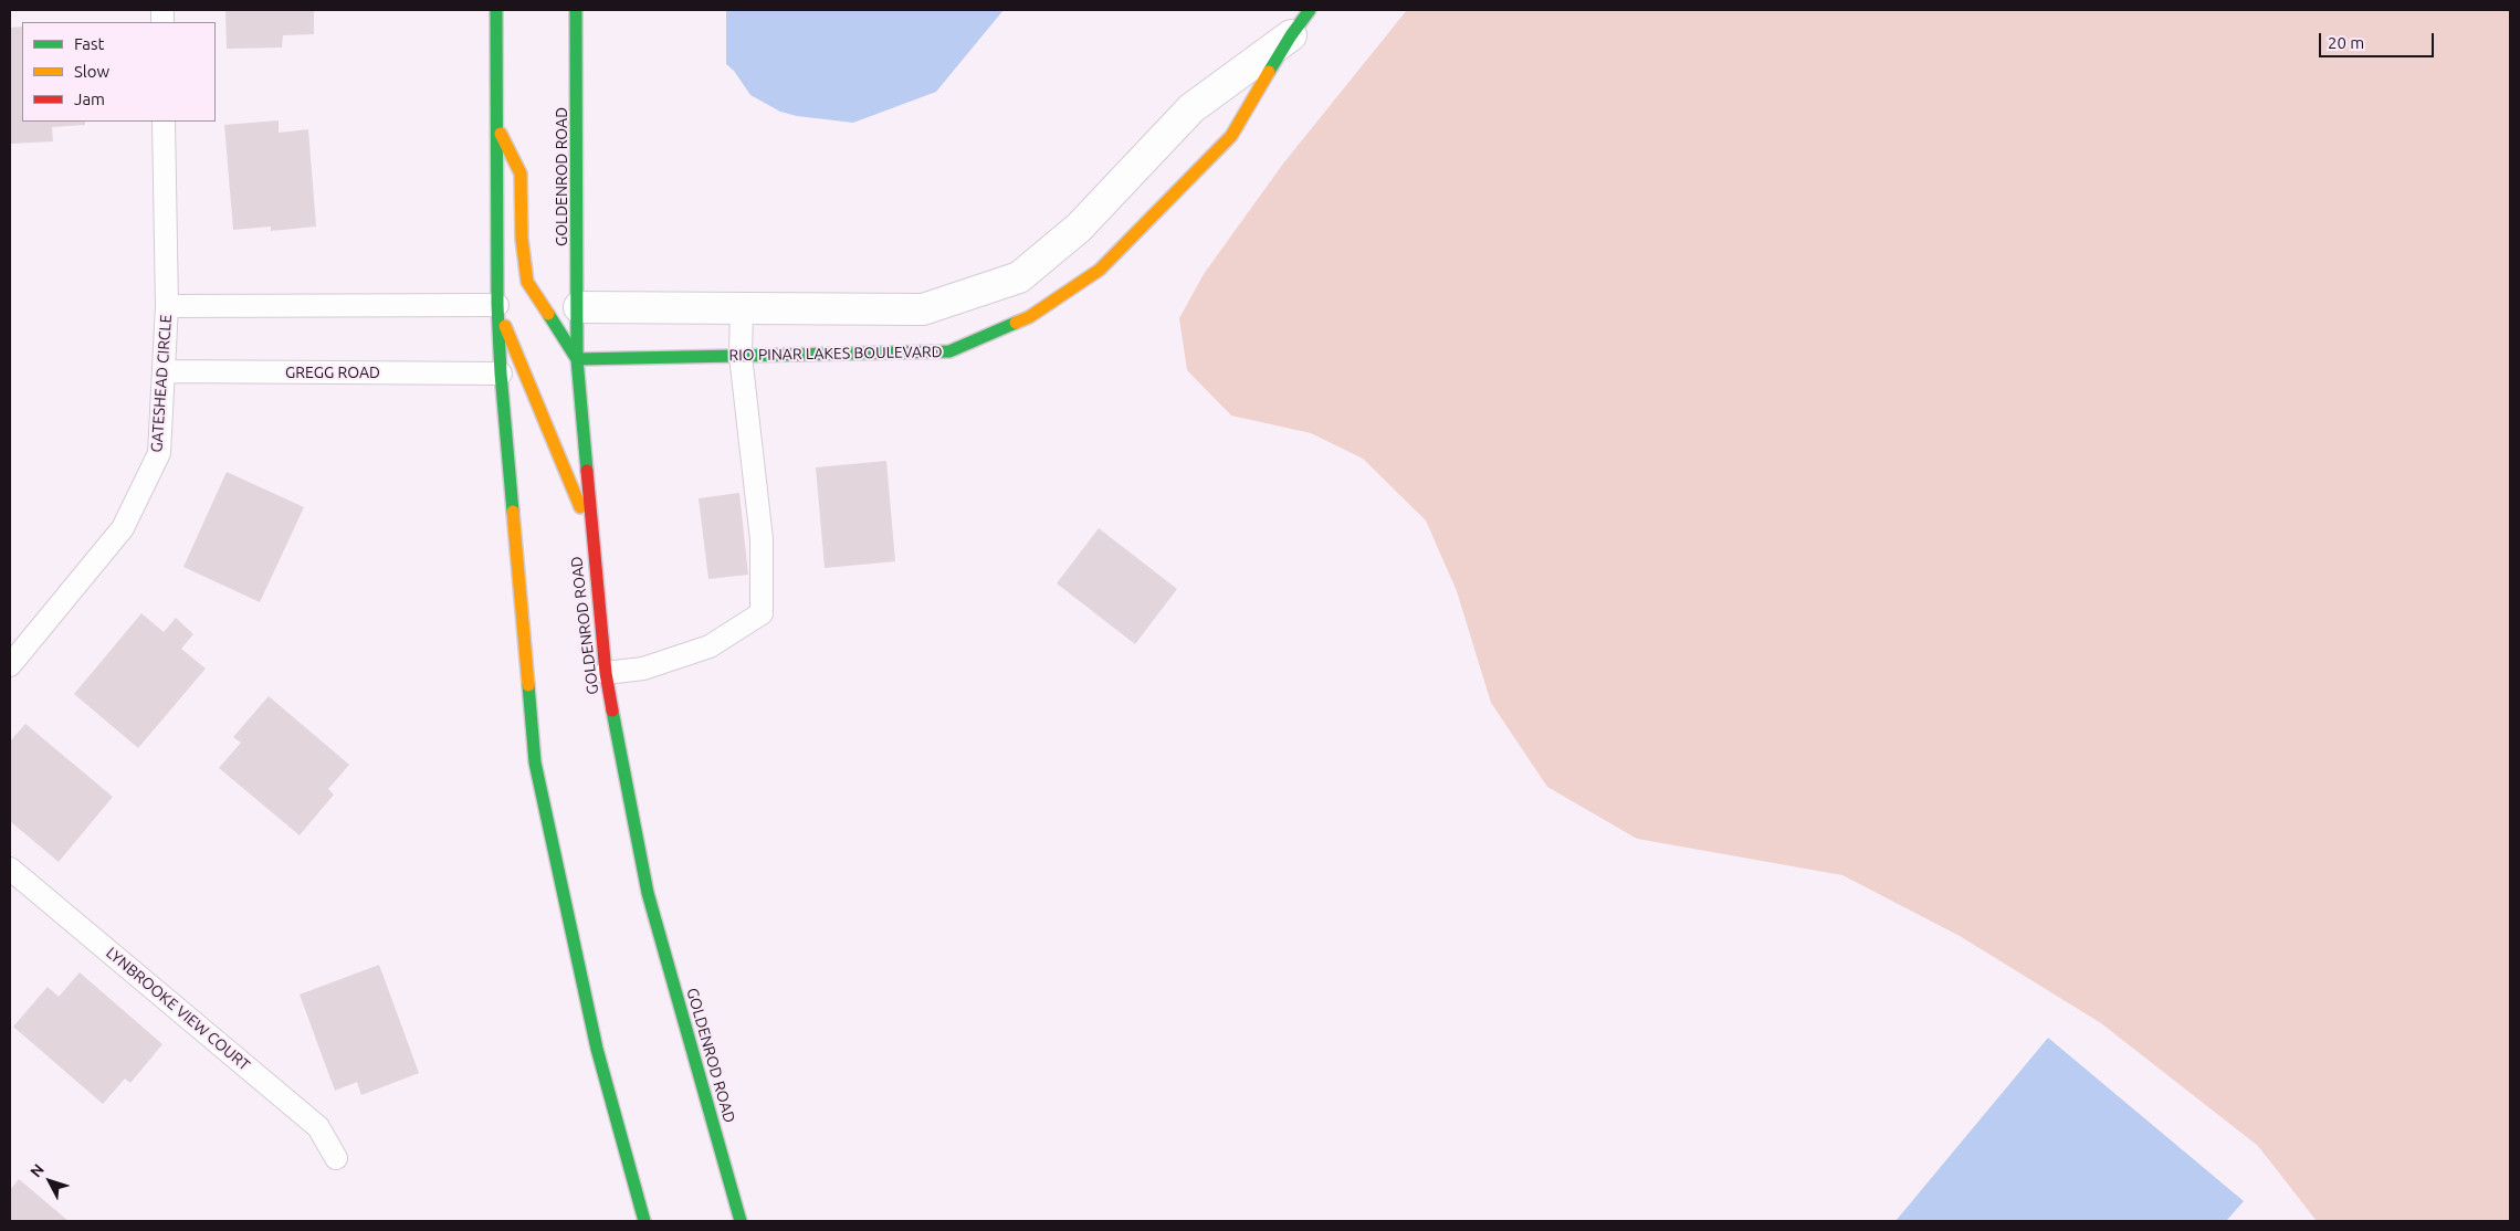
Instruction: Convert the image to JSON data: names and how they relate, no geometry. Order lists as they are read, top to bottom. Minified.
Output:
{"streets":{"main road":["GOLDENROD ROAD","RIO PINAR LAKES BOULEVARD"],"lane":["GREGG ROAD","GATESHEAD CIRCLE","LYNBROOKE VIEW COURT"]},"crossings":[["GOLDENROD ROAD","RIO PINAR LAKES BOULEVARD"],["GREGG ROAD","GATESHEAD CIRCLE"]],"legend":["Fast","Slow","Jam"],"scale_bar":"20 m","north":"top left"}
